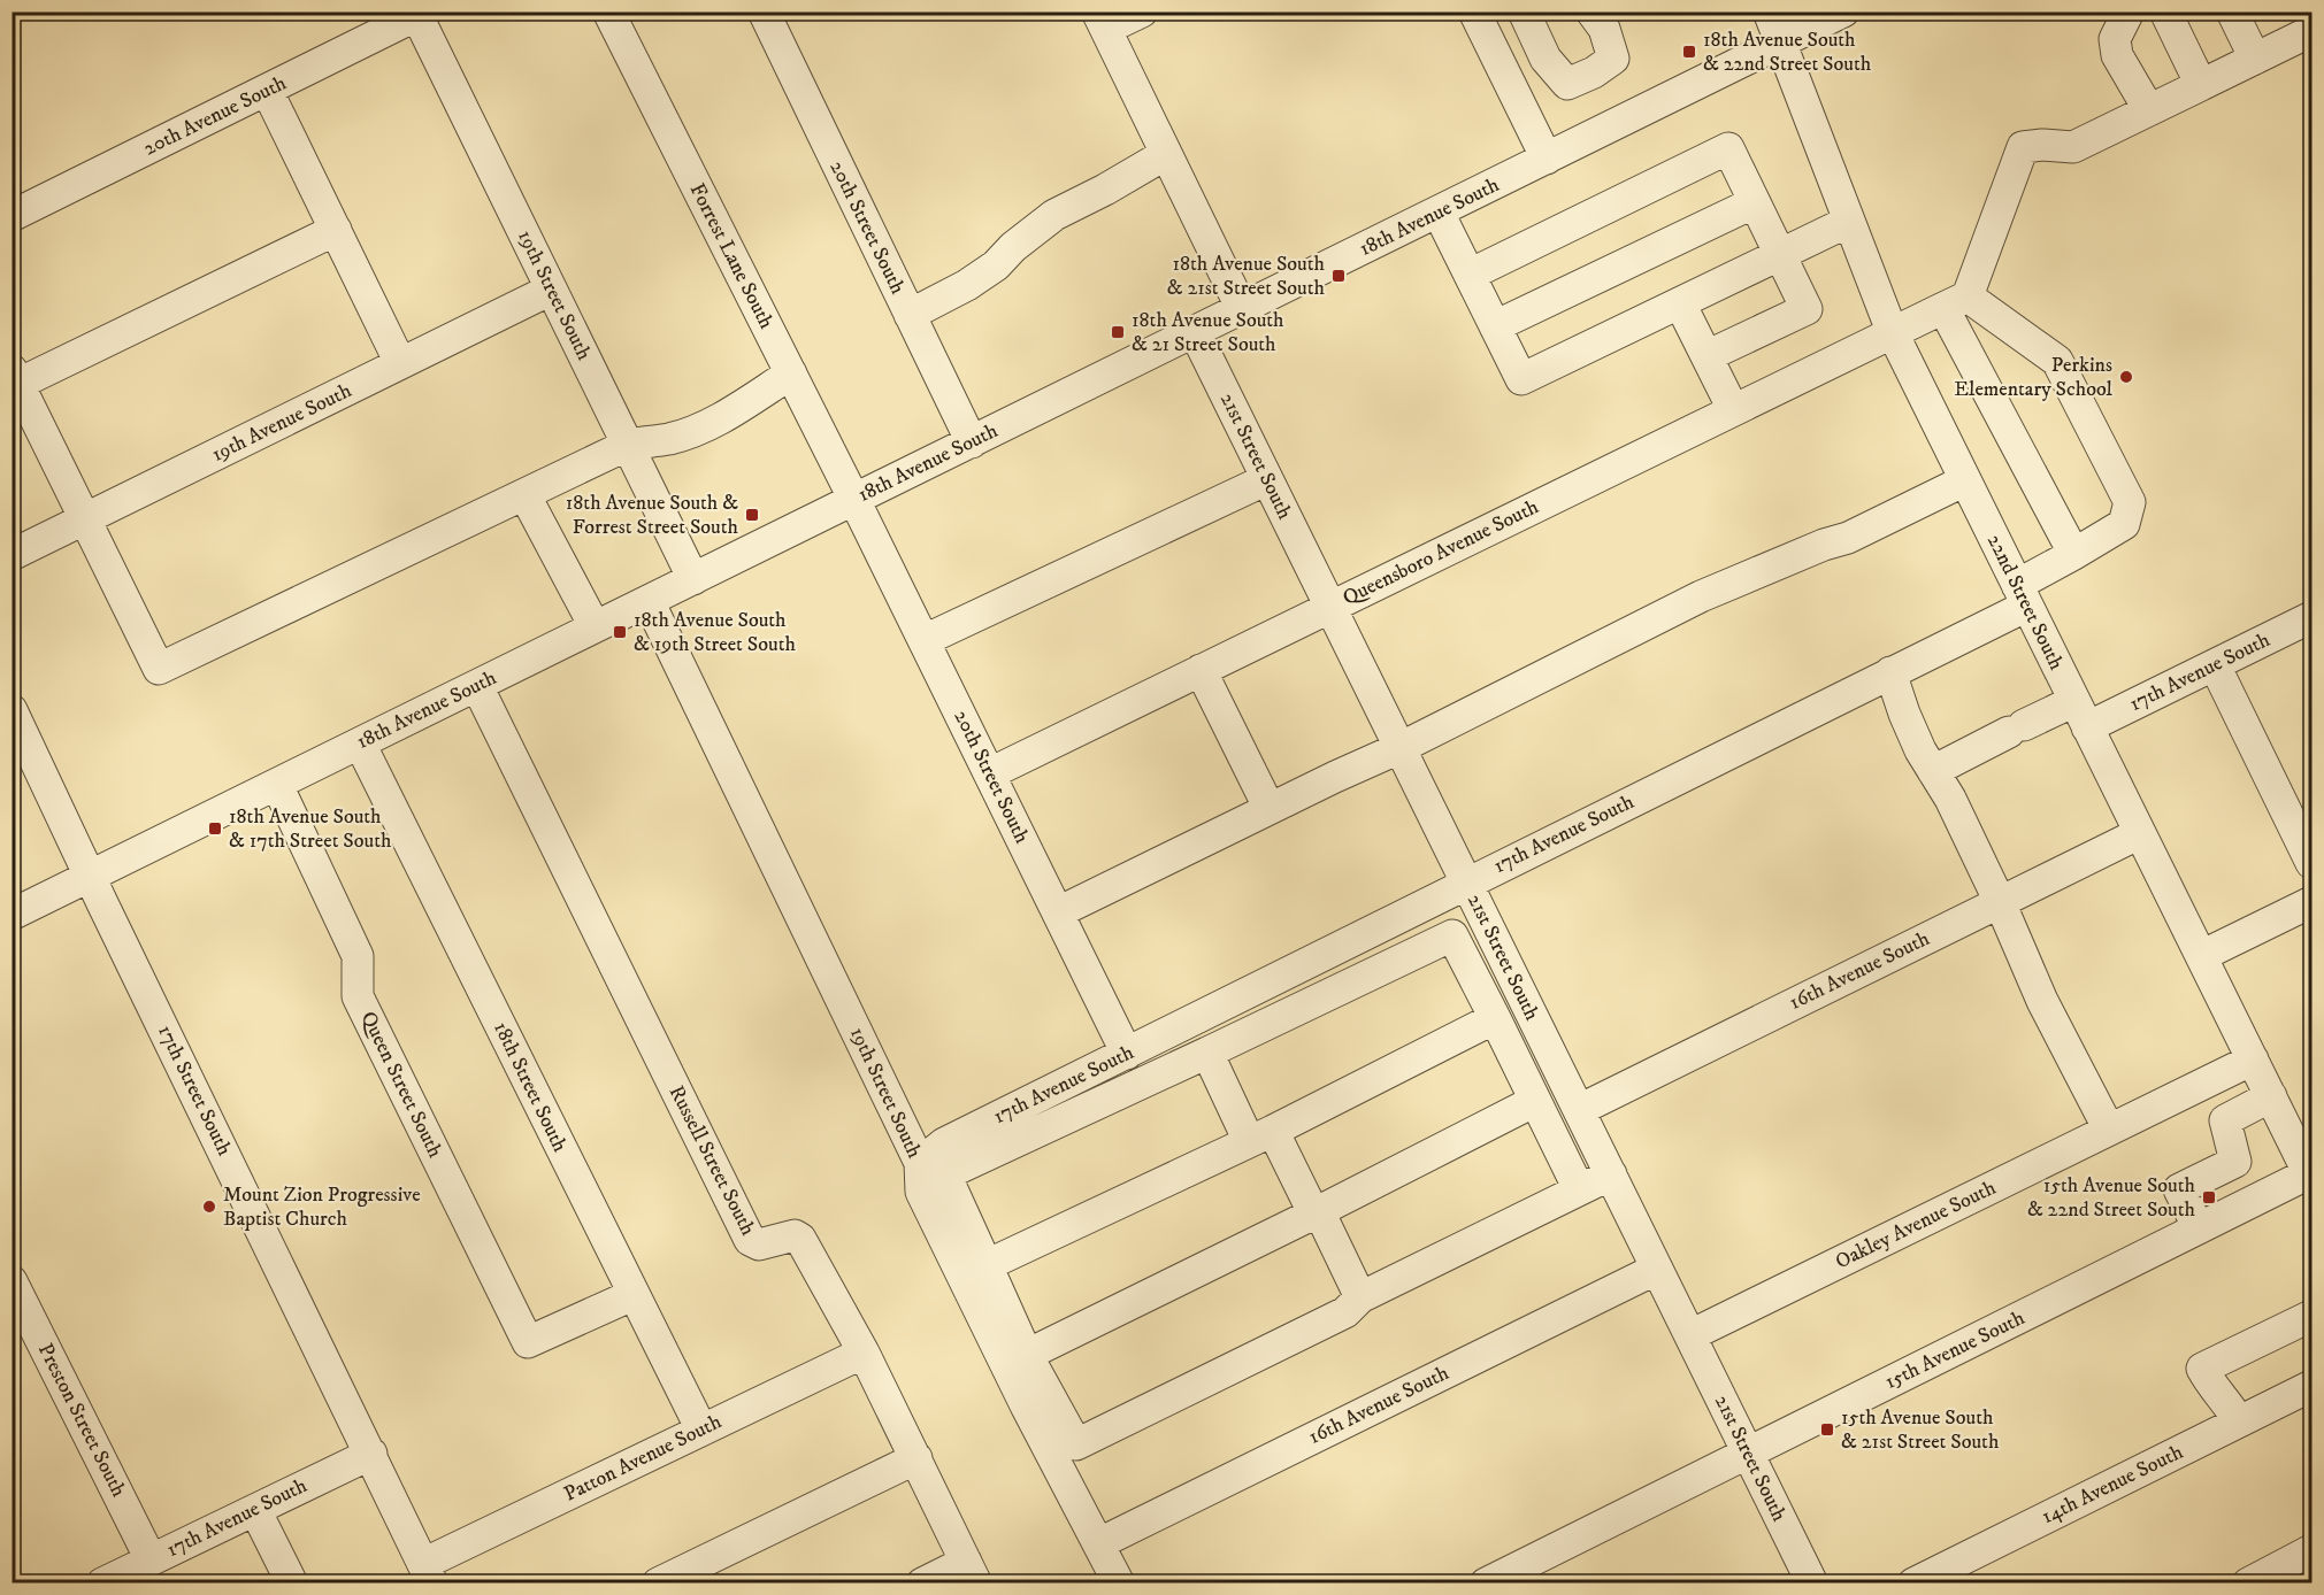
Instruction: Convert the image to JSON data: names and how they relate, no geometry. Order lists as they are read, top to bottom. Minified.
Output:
{"streets":{"street":["20th Avenue South","18th Avenue South","20th Street South","Forrest Lane South","19th Street South","19th Avenue South","21st Street South","Queensboro Avenue South","22nd Street South","17th Avenue South","16th Avenue South","Queen Street South","18th Street South","17th Street South","Russell Street South","Oakley Avenue South","15th Avenue South","Preston Street South","Patton Avenue South","14th Avenue South"]},"crossings":[["20th Avenue South","19th Street South"],["18th Avenue South","20th Street South"],["18th Avenue South","Forrest Lane South"],["18th Avenue South","19th Street South"],["18th Avenue South","21st Street South"],["18th Avenue South","22nd Street South"],["18th Avenue South","Queen Street South"],["18th Avenue South","18th Street South"],["18th Avenue South","17th Street South"],["18th Avenue South","Russell Street South"],["20th Street South","Forrest Lane South"],["20th Street South","Queensboro Avenue South"],["20th Street South","17th Avenue South"],["19th Street South","19th Avenue South"],["19th Street South","17th Avenue South"],["19th Street South","16th Avenue South"],["21st Street South","Queensboro Avenue South"],["21st Street South","17th Avenue South"],["21st Street South","16th Avenue South"],["21st Street South","Oakley Avenue South"],["21st Street South","15th Avenue South"],["Queensboro Avenue South","22nd Street South"],["Queensboro Avenue South","17th Avenue South"],["22nd Street South","17th Avenue South"],["22nd Street South","16th Avenue South"],["22nd Street South","Oakley Avenue South"],["22nd Street South","15th Avenue South"],["17th Avenue South","17th Street South"],["17th Avenue South","Preston Street South"],["Queen Street South","18th Street South"],["18th Street South","Patton Avenue South"],["17th Street South","Patton Avenue South"],["Russell Street South","Patton Avenue South"]],"places":{"transit":["18th Avenue South & 22nd Street South","18th Avenue South & 21st Street South","18th Avenue South & 21 Street South","18th Avenue South & Forrest Street South","18th Avenue South & 19th Street South","18th Avenue South & 17th Street South","15th Avenue South & 22nd Street South","15th Avenue South & 21st Street South"],"other":["Perkins Elementary School","Mount Zion Progressive Baptist Church"]}}
